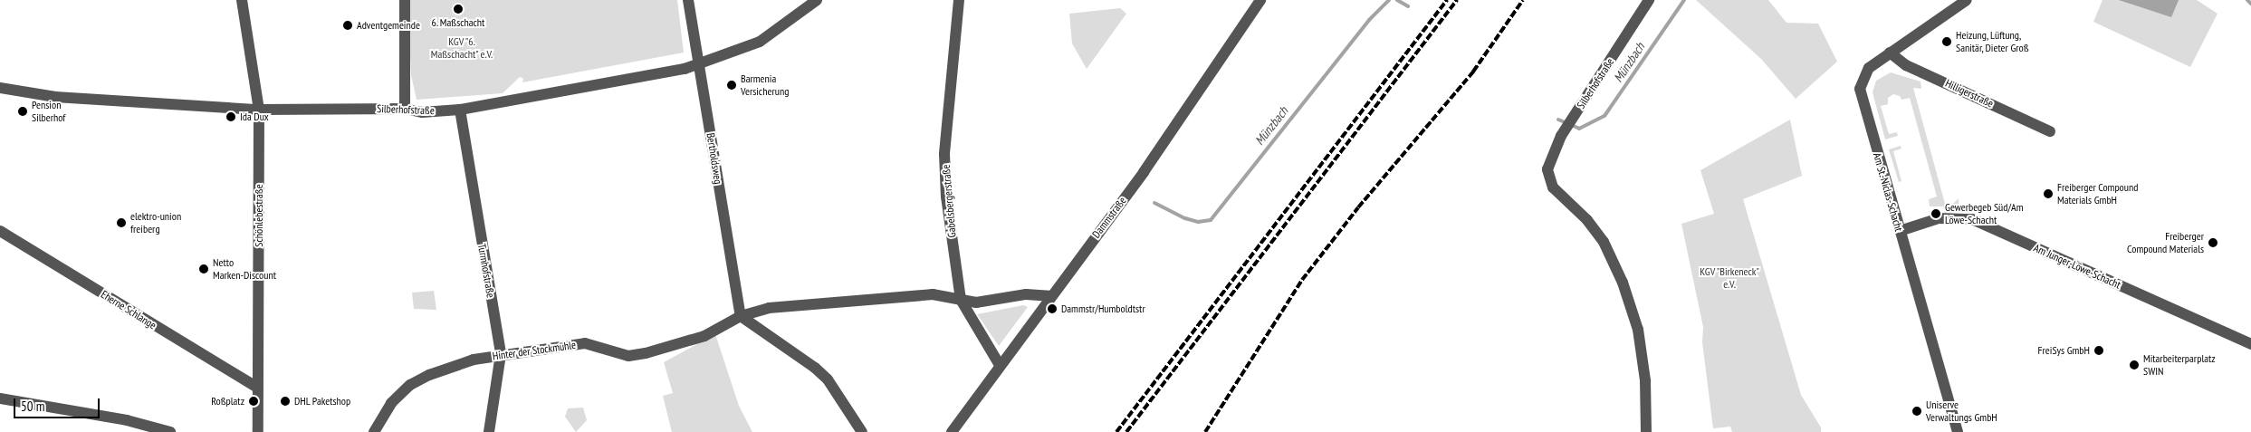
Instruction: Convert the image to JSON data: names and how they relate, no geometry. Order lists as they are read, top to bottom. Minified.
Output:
{"streets":{"street":["Silberhofstraße","Hilligerstraße","Bertholdsweg","Am St.-Niclas-Schacht","Gabelsbergerstraße","Schönlebestraße","Dammstraße","Am Junger-Löwe-Schacht","Turmhofstraße","Eherne Schlange","Hinter der Stockmühle"]},"crossings":[["Silberhofstraße","Bertholdsweg"],["Silberhofstraße","Schönlebestraße"],["Silberhofstraße","Turmhofstraße"],["Hilligerstraße","Am St.-Niclas-Schacht"],["Bertholdsweg","Hinter der Stockmühle"],["Am St.-Niclas-Schacht","Am Junger-Löwe-Schacht"],["Gabelsbergerstraße","Dammstraße"],["Gabelsbergerstraße","Hinter der Stockmühle"],["Schönlebestraße","Eherne Schlange"],["Dammstraße","Hinter der Stockmühle"],["Turmhofstraße","Hinter der Stockmühle"]],"water":["Münzbach"],"parks":["KGV \"6. Maßschacht\" e.V.","KGV \"Birkeneck\" e.V."],"places":["6. Maßschacht","Adventgemeinde","Heizung, Lüftung, Sanitär, Dieter Groß","Barmenia Versicherung","Pension Silberhof","Ida Dux","Freiberger Compound Materials GmbH","Gewerbegeb Süd/Am Löwe-Schacht","elektro-union freiberg","Freiberger Compound Materials","Netto Marken-Discount","Dammstr/Humboldtstr","FreiSys GmbH","Mitarbeiterparplatz SWIN","Roßplatz","DHL Paketshop","Uniserve Verwaltungs GmbH"],"scale_bar":"50 m"}
